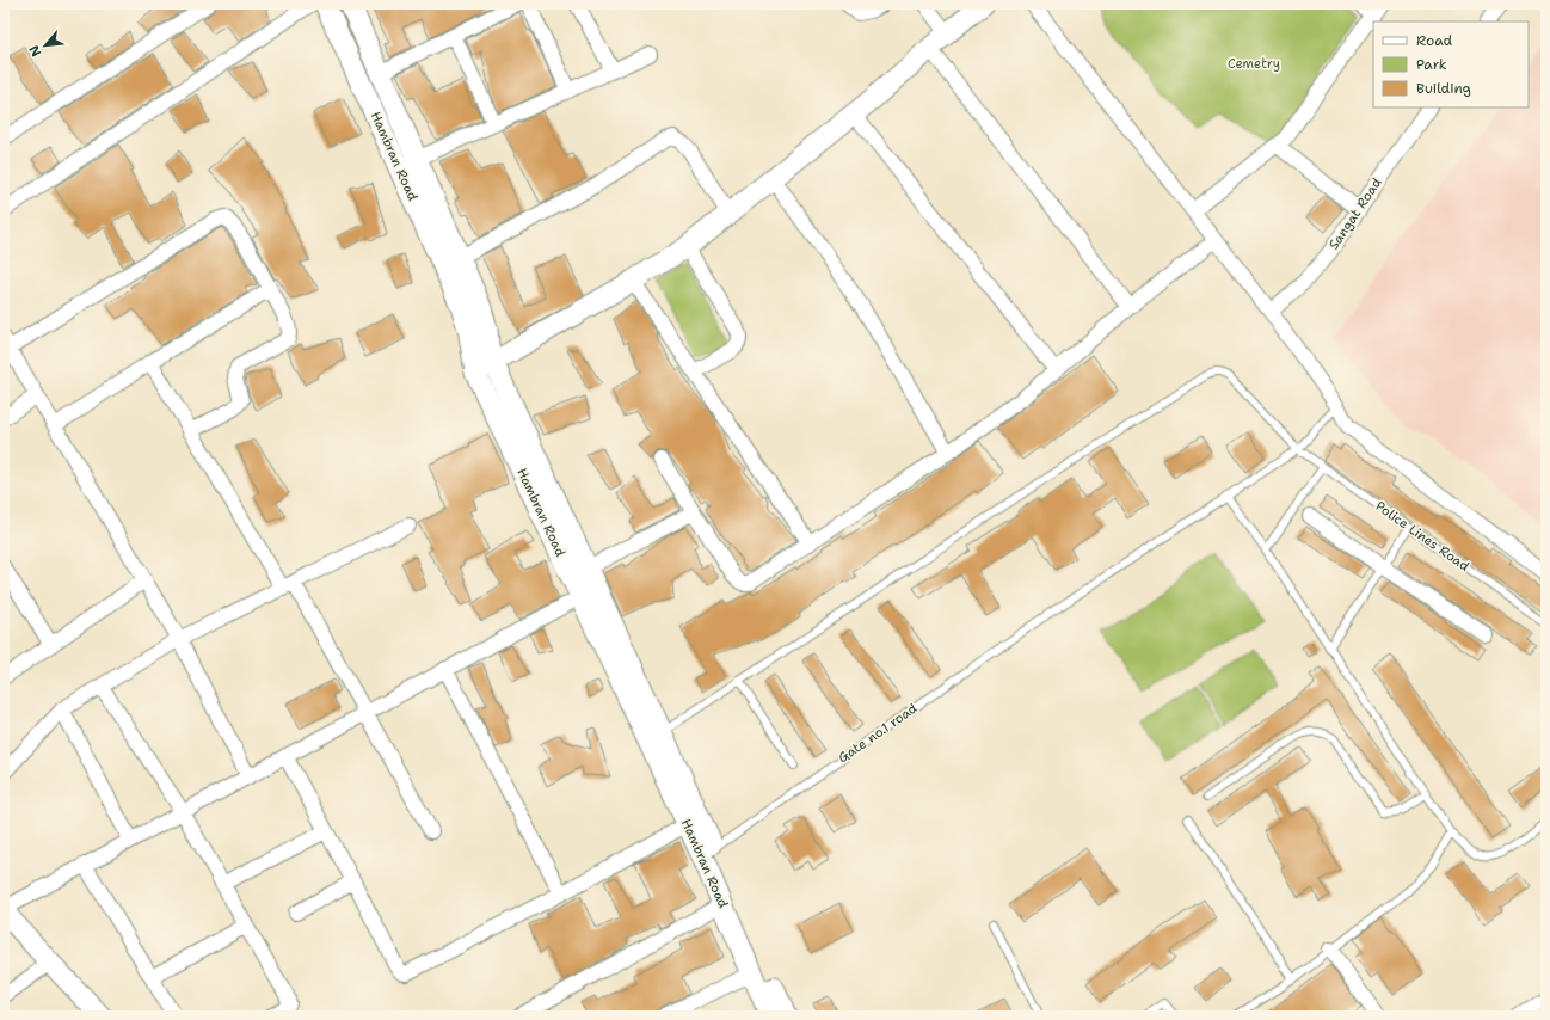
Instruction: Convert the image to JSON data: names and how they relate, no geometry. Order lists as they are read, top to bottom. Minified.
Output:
{"streets":{"main road":["Hambran Road"],"street":["Sangat Road"],"lane":["Police Lines Road","Gate no.1 road"]},"crossings":[["Hambran Road","Gate no.1 road"],["Police Lines Road","Gate no.1 road"]],"parks":["Cemetry"],"legend":["Road","Park","Building"],"north":"bottom left"}
